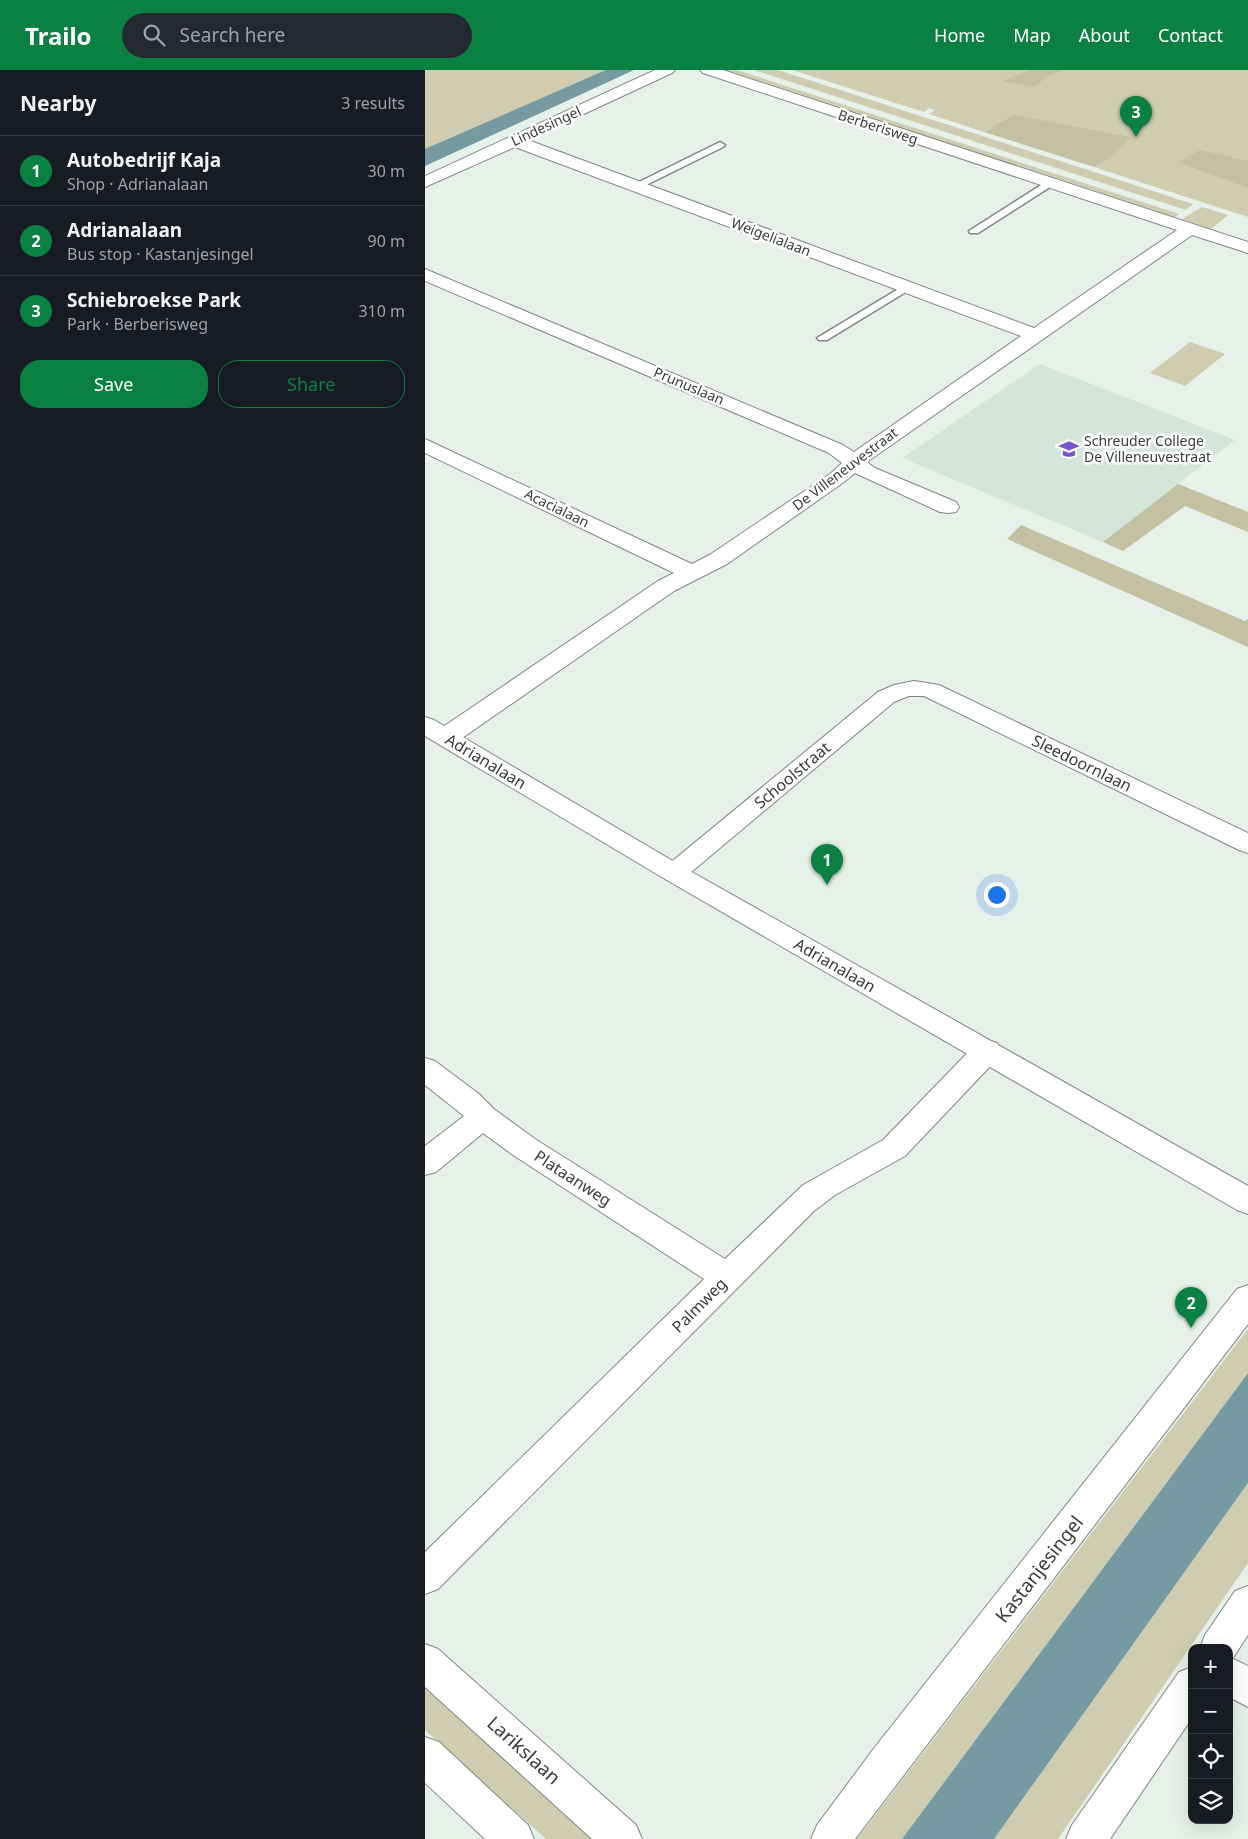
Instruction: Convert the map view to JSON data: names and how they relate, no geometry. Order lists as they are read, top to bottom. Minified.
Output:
{"streets":{"street":["Lindesingel","Berberisweg","Weigelialaan","Prunuslaan","De Villeneuvestraat","Acacialaan","Adrianalaan","Sleedoornlaan","Schoolstraat","Plataanweg","Palmweg","Kastanjesingel","Larikslaan"]},"crossings":[["Lindesingel","Weigelialaan"],["Berberisweg","De Villeneuvestraat"],["Weigelialaan","De Villeneuvestraat"],["Prunuslaan","De Villeneuvestraat"],["De Villeneuvestraat","Acacialaan"],["De Villeneuvestraat","Adrianalaan"],["Adrianalaan","Schoolstraat"],["Adrianalaan","Palmweg"],["Sleedoornlaan","Schoolstraat"],["Plataanweg","Palmweg"]],"places":{"school or university":["Schreuder College De Villeneuvestraat"]},"page":{"header":"Trailo","search":"Search here","nav":["Home","Map","About","Contact"],"heading":["Nearby","3 results"],"pins":["3","1","2"],"list":[{"mark":"1","name":"Autobedrijf Kaja","note":"Shop · Adrianalaan","value":"30 m"},{"mark":"2","name":"Adrianalaan","note":"Bus stop · Kastanjesingel","value":"90 m"},{"mark":"3","name":"Schiebroekse Park","note":"Park · Berberisweg","value":"310 m"}],"buttons":["Save","Share"],"map_buttons":["+","−"]}}
